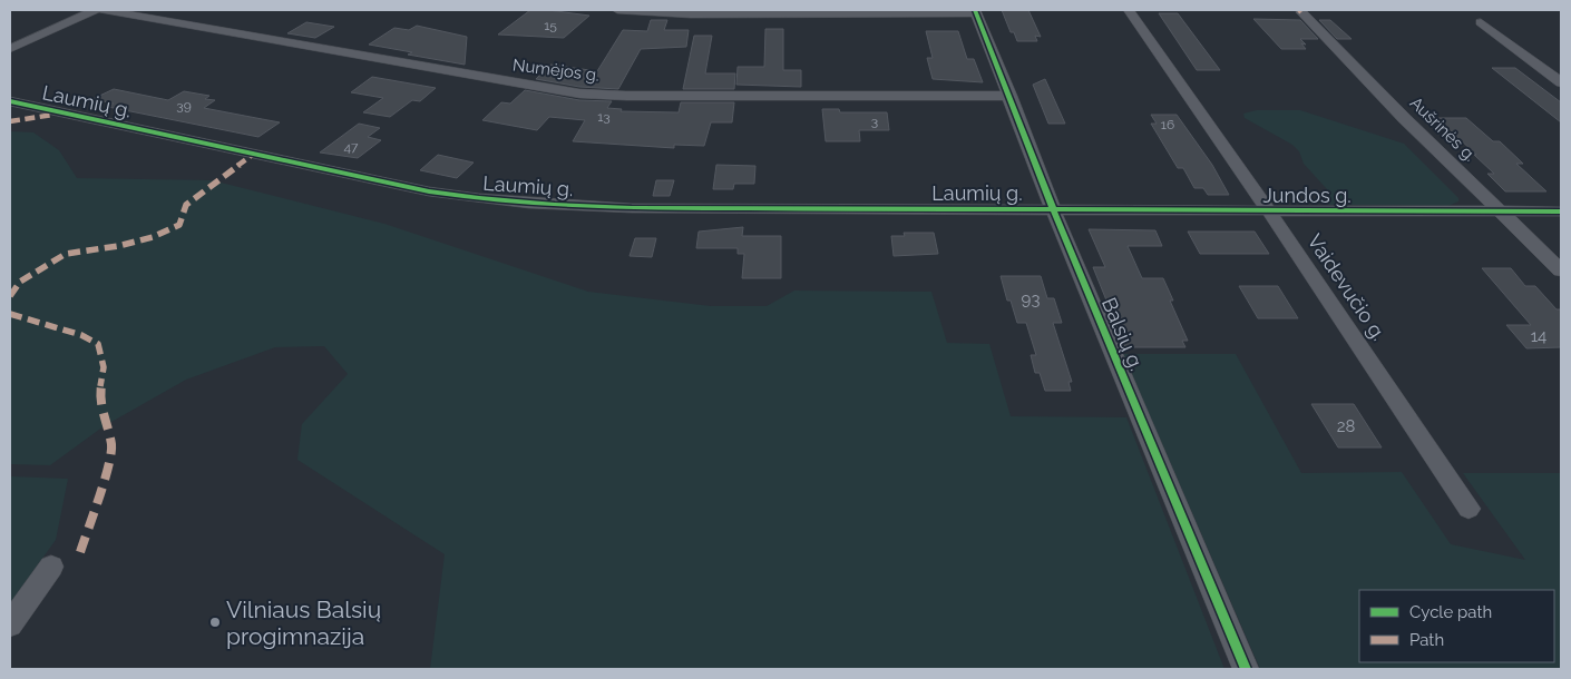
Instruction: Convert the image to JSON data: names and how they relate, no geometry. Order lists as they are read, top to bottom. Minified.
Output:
{"streets":{"street":["Numėjos g.","Laumių g.","Aušrinės g.","Jundos g.","Vaidevučio g.","Balsių g."]},"crossings":[["Numėjos g.","Balsių g."],["Laumių g.","Jundos g."],["Laumių g.","Balsių g."],["Aušrinės g.","Jundos g."],["Jundos g.","Vaidevučio g."],["Jundos g.","Balsių g."]],"places":["Vilniaus Balsių progimnazija"],"house_numbers":["15","39","13","3","16","47","93","14","28"],"legend":["Cycle path","Path"]}
